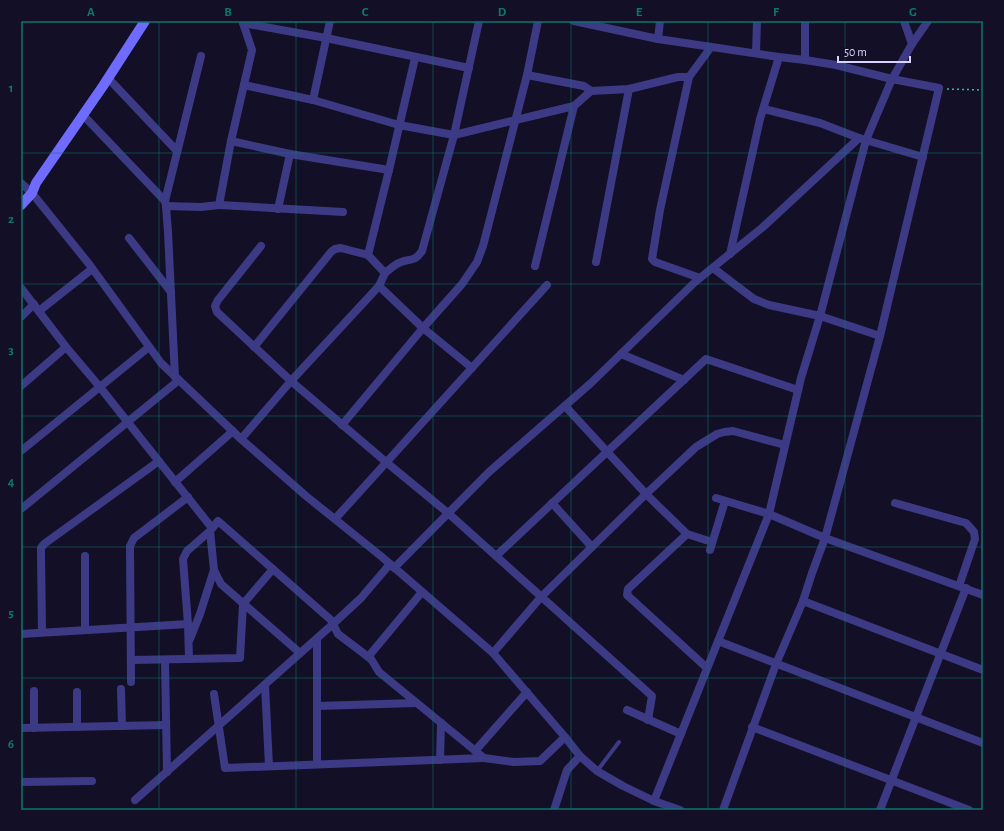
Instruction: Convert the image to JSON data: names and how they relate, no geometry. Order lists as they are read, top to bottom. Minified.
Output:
{"scale_bar":"50 m","grid":{"columns":["A","B","C","D","E","F","G"],"rows":["1","2","3","4","5","6"]}}
